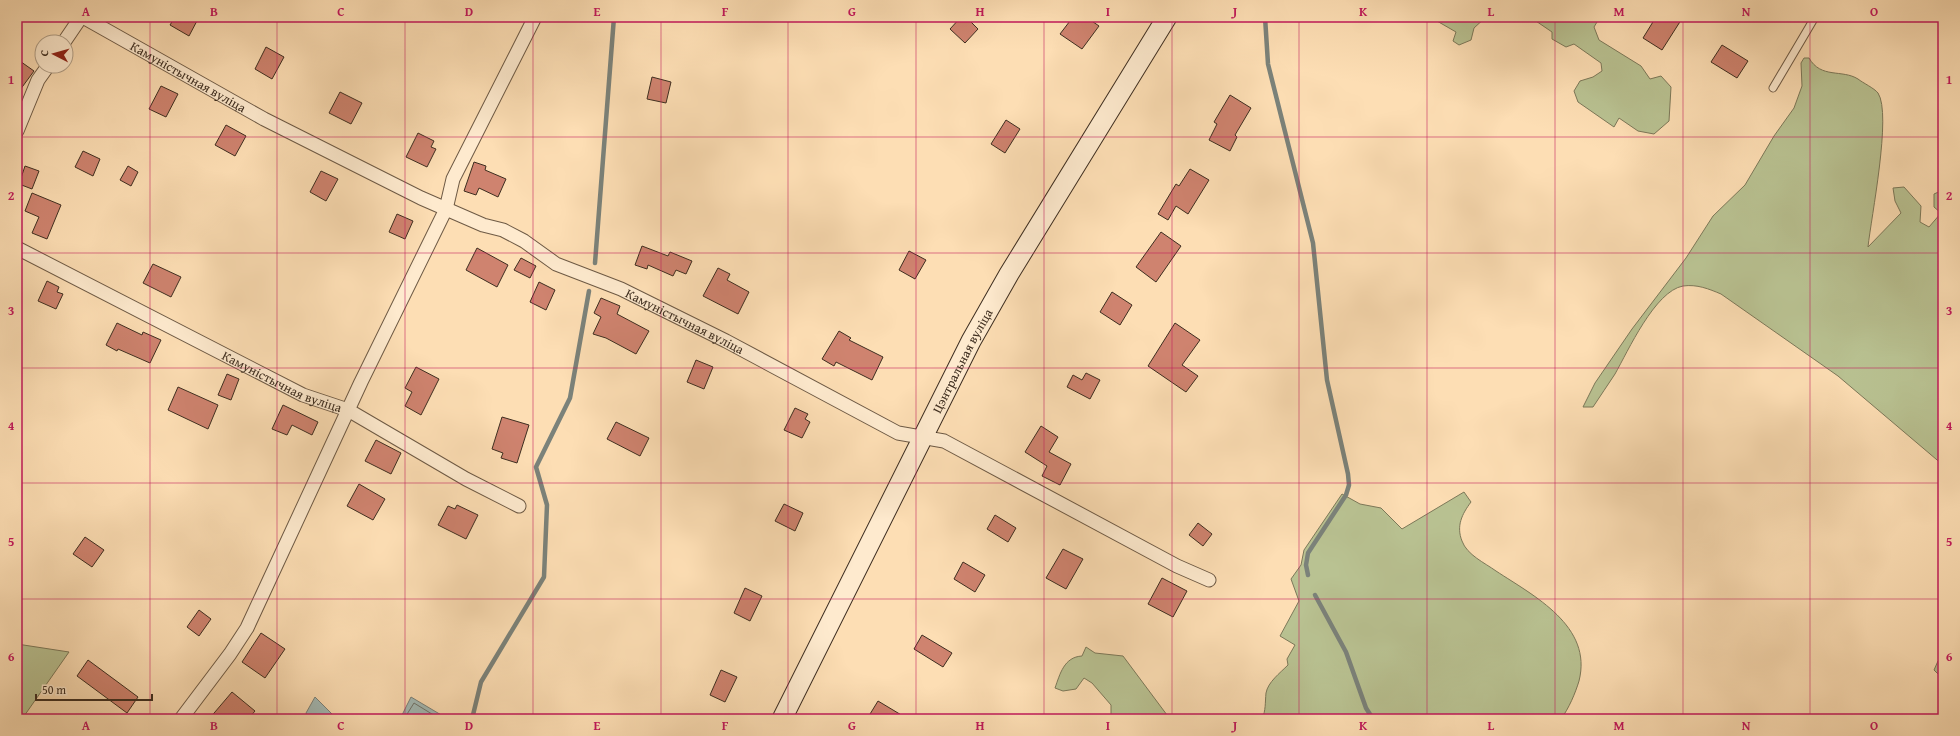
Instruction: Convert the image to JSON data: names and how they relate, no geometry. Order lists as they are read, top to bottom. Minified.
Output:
{"streets":{"main road":["Цэнтральная вуліца"],"street":["Камуністычная вуліца"]},"crossings":[["Камуністычная вуліца","Цэнтральная вуліца"]],"scale_bar":"50 m","north":"left","grid":{"columns":["A","B","C","D","E","F","G","H","I","J","K","L","M","N","O"],"rows":["1","2","3","4","5","6"]}}
